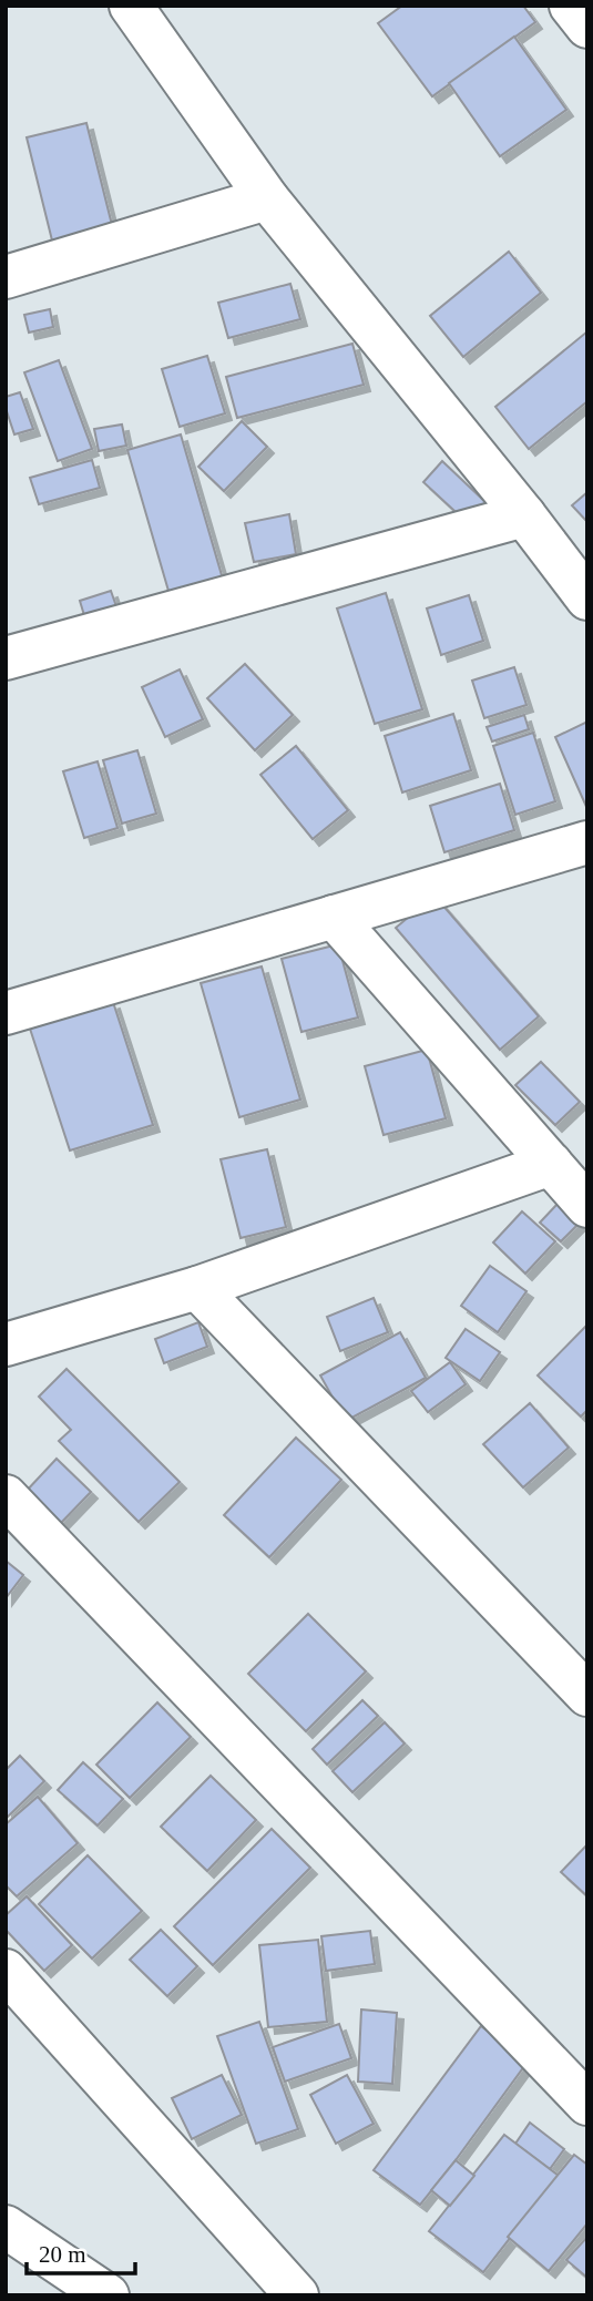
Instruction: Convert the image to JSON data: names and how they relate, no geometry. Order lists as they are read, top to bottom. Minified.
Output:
{"scale_bar":"20 m"}
